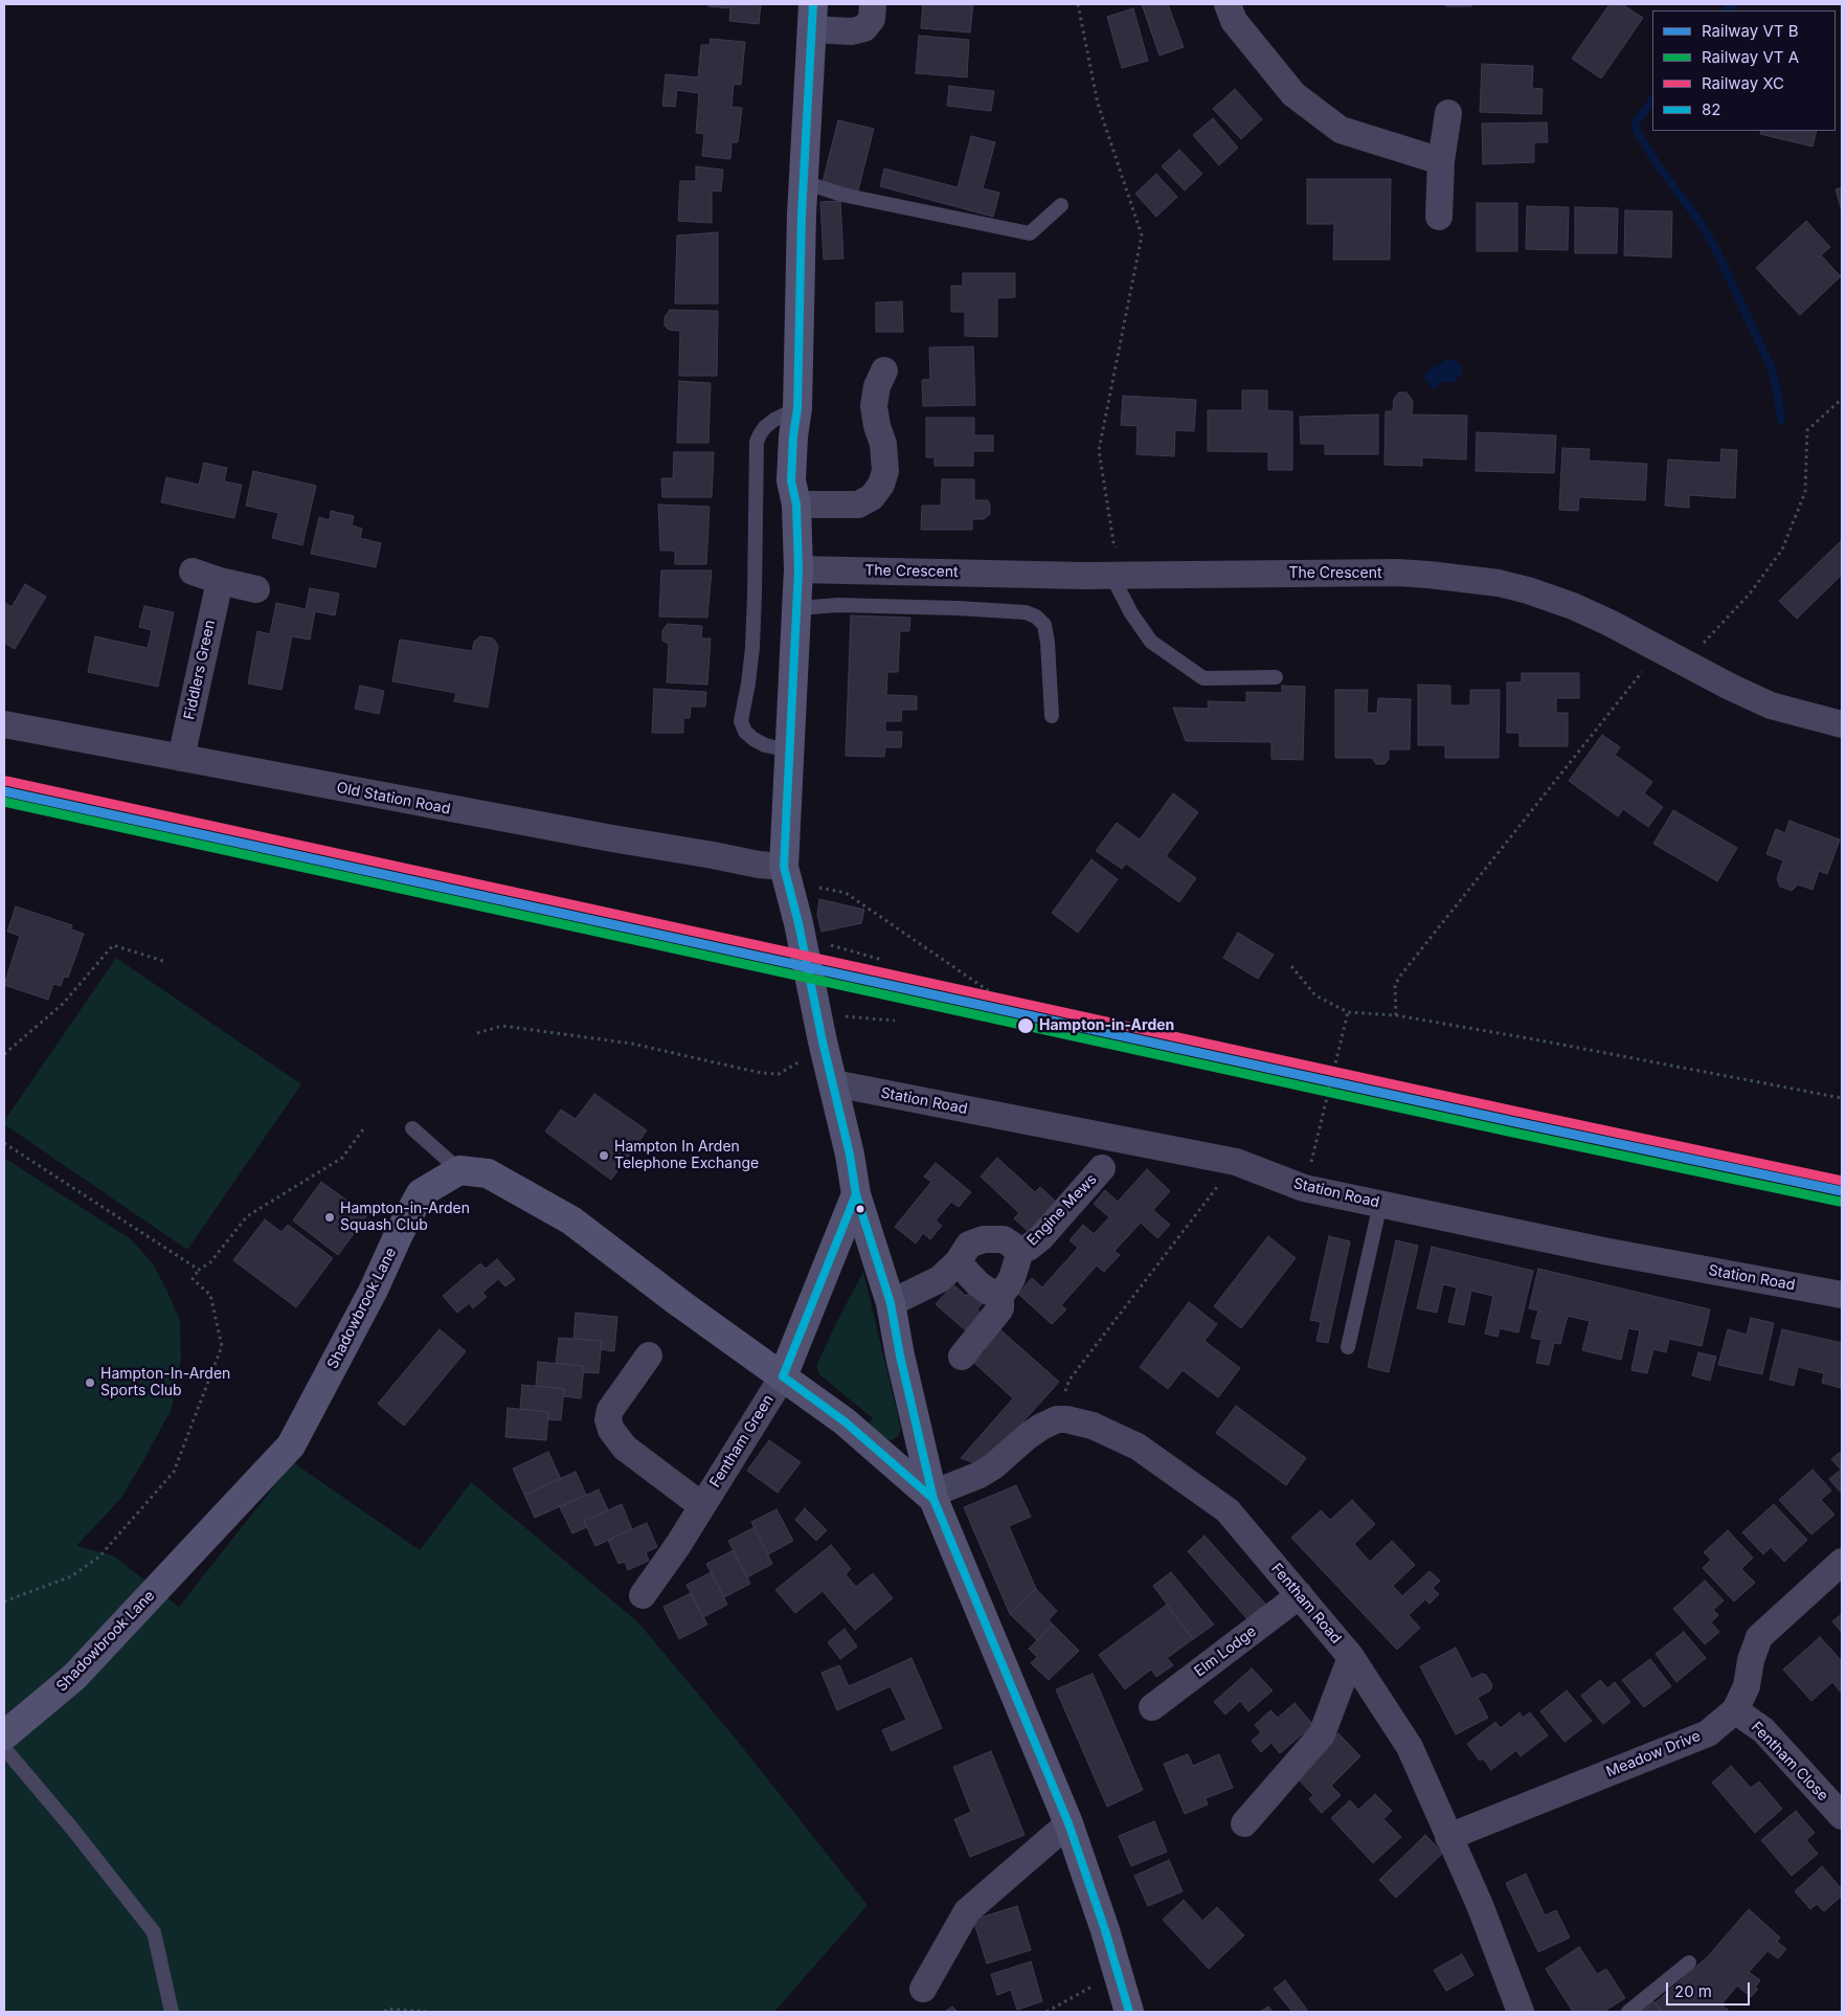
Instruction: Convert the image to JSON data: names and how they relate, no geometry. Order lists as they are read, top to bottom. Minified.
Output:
{"streets":{"main road":["Shadowbrook Lane"],"street":["The Crescent","Fiddlers Green","Old Station Road","Station Road","Engine Mews","Fentham Green","Fentham Road","Elm Lodge","Meadow Drive","Fentham Close"]},"crossings":[["Fiddlers Green","Old Station Road"],["Fentham Road","Elm Lodge"],["Fentham Road","Meadow Drive"],["Meadow Drive","Fentham Close"]],"places":["Hampton-in-Arden","Hampton In Arden Telephone Exchange","Hampton-in-Arden Squash Club","Hampton-In-Arden Sports Club"],"lines":["transit line 82","rail line XC"],"legend":["Railway VT B","Railway VT A","Railway XC","82"],"scale_bar":"20 m"}
